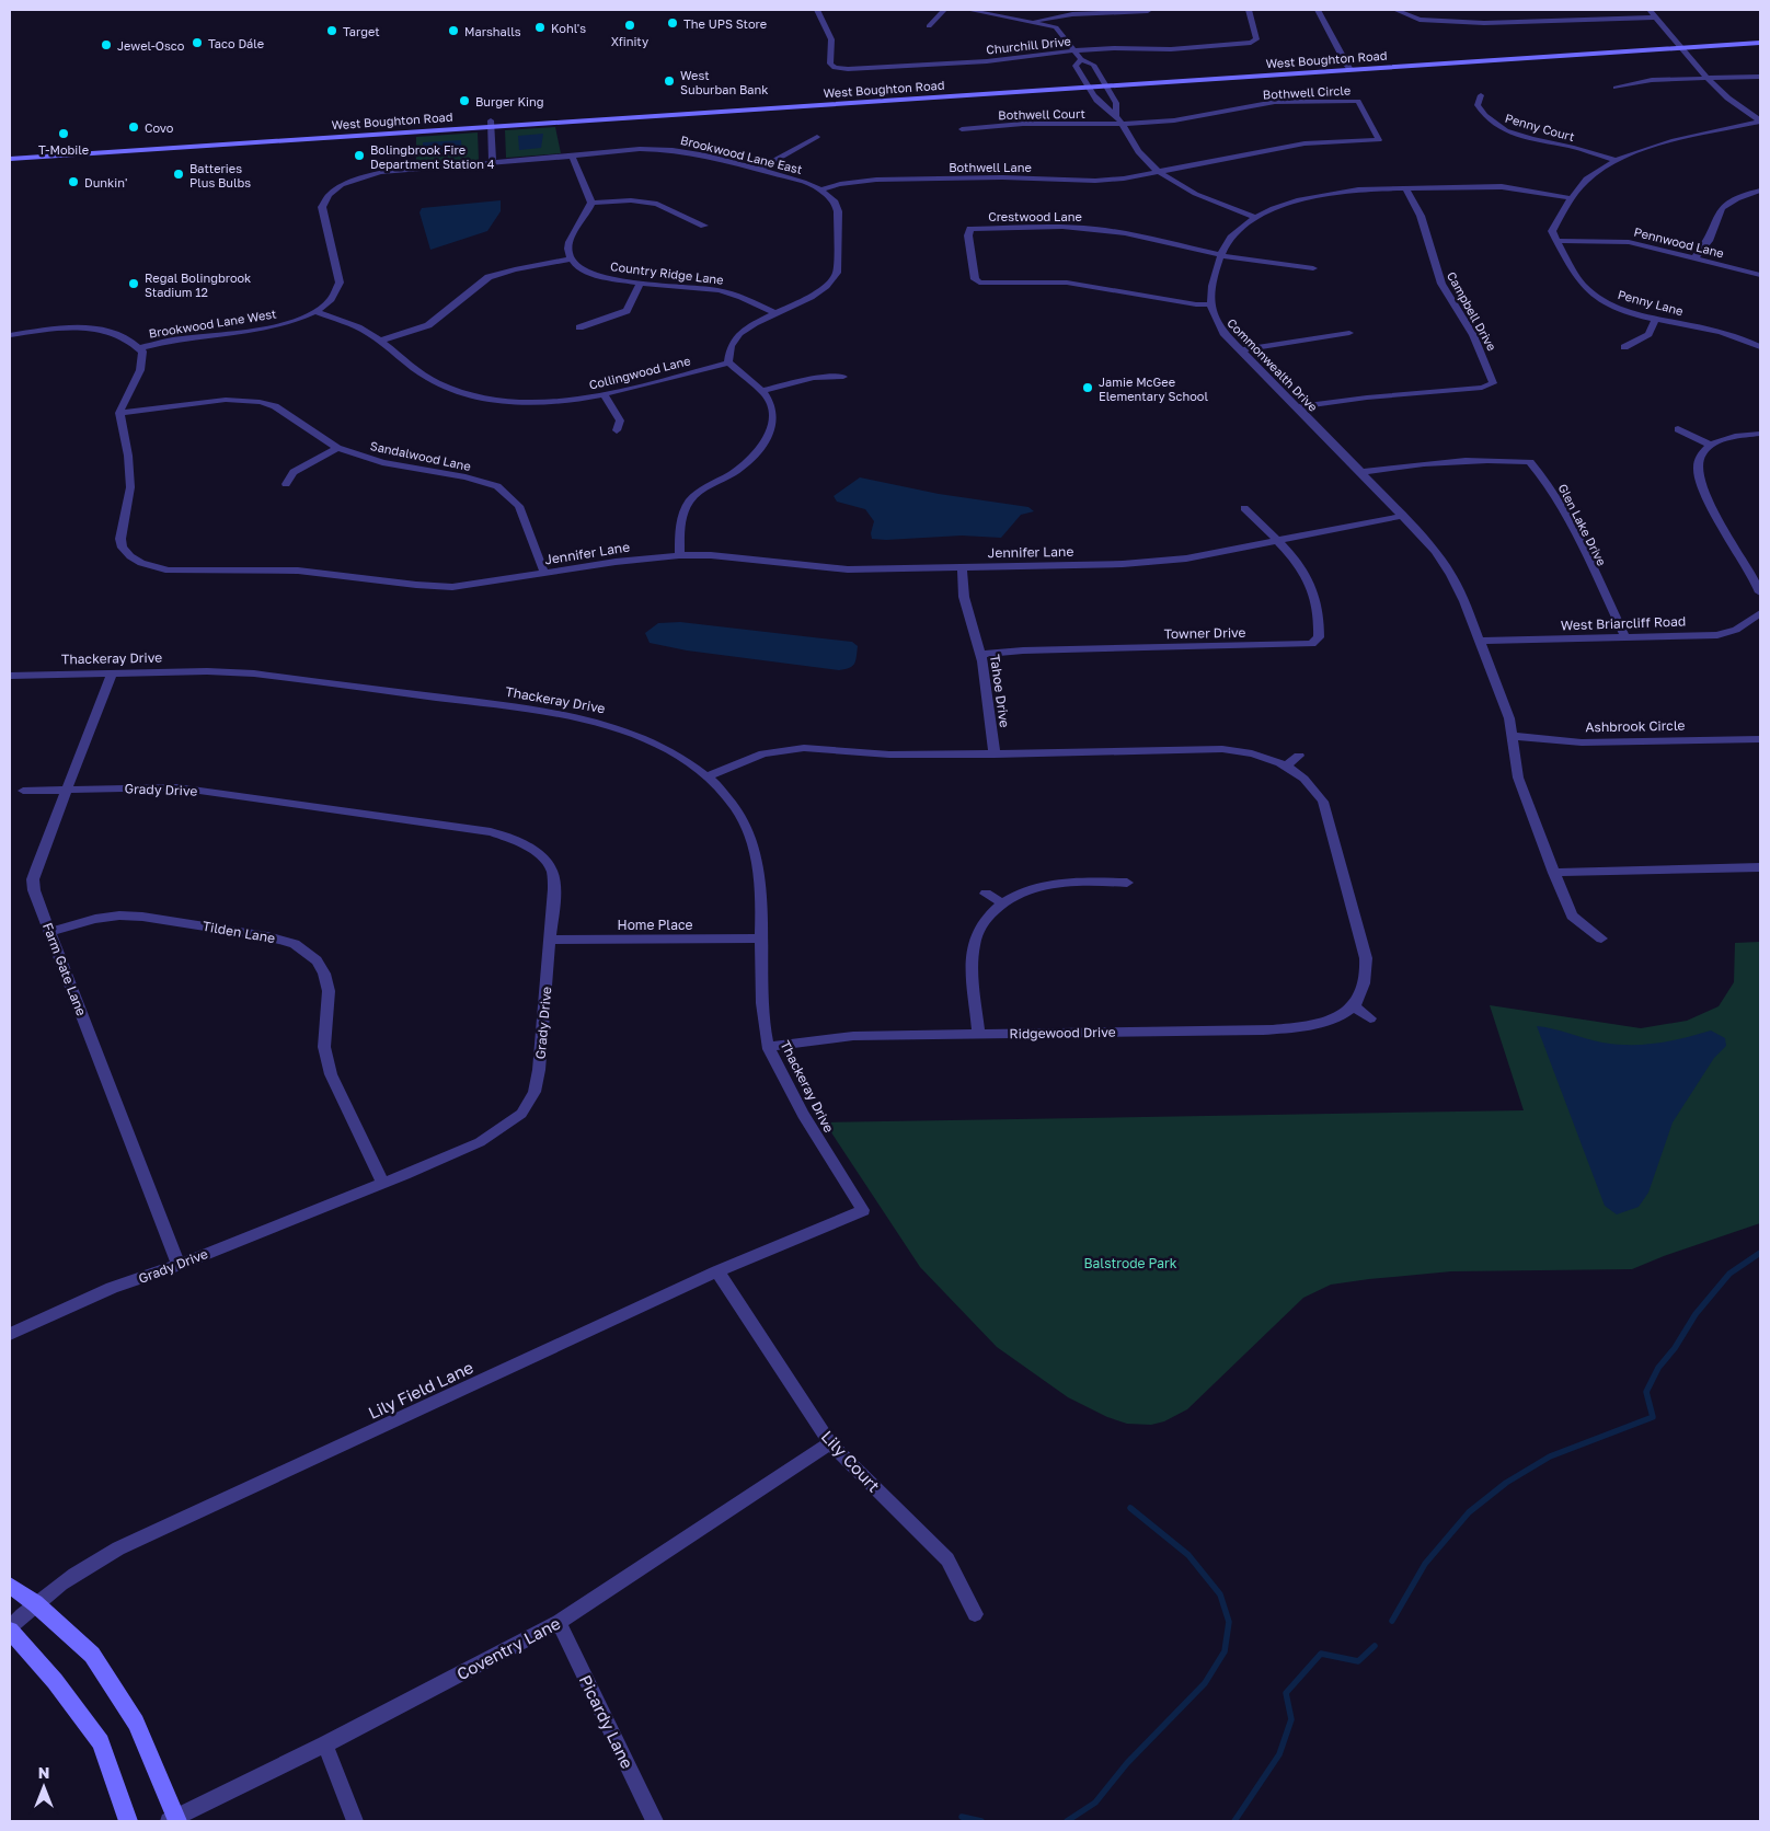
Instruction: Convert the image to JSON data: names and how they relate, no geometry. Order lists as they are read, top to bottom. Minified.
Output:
{"streets":{"main road":["West Boughton Road"],"street":["Churchill Drive","Bothwell Circle","Bothwell Court","Penny Court","Brookwood Lane East","Bothwell Lane","Crestwood Lane","Pennwood Lane","Country Ridge Lane","Penny Lane","Campbell Drive","Brookwood Lane West","Commonwealth Drive","Collingwood Lane","Sandalwood Lane","Glen Lake Drive","Jennifer Lane","West Briarcliff Road","Towner Drive","Thackeray Drive","Tahoe Drive","Ashbrook Circle","Grady Drive","Home Place","Tilden Lane","Farm Gate Lane","Ridgewood Drive","Lily Field Lane","Lily Court","Coventry Lane","Picardy Lane"]},"crossings":[["Bothwell Circle","Bothwell Court"],["Bothwell Circle","Bothwell Lane"],["Brookwood Lane East","Bothwell Lane"],["Brookwood Lane East","Country Ridge Lane"],["Brookwood Lane East","Brookwood Lane West"],["Brookwood Lane East","Collingwood Lane"],["Crestwood Lane","Commonwealth Drive"],["Pennwood Lane","Penny Lane"],["Campbell Drive","Commonwealth Drive"],["Brookwood Lane West","Collingwood Lane"],["Commonwealth Drive","Glen Lake Drive"],["Commonwealth Drive","Jennifer Lane"],["Commonwealth Drive","West Briarcliff Road"],["Commonwealth Drive","Ashbrook Circle"],["Sandalwood Lane","Jennifer Lane"],["Glen Lake Drive","West Briarcliff Road"],["Jennifer Lane","Towner Drive"],["Jennifer Lane","Tahoe Drive"],["Towner Drive","Tahoe Drive"],["Thackeray Drive","Home Place"],["Thackeray Drive","Farm Gate Lane"],["Thackeray Drive","Ridgewood Drive"],["Thackeray Drive","Lily Field Lane"],["Grady Drive","Home Place"],["Grady Drive","Tilden Lane"],["Grady Drive","Farm Gate Lane"],["Tilden Lane","Farm Gate Lane"],["Lily Field Lane","Lily Court"],["Lily Court","Coventry Lane"],["Coventry Lane","Picardy Lane"]],"parks":["Balstrode Park"],"places":["The UPS Store","Xfinity","Kohl's","Target","Marshalls","Taco Dále","Jewel-Osco","West Suburban Bank","Burger King","Covo","T-Mobile","Bolingbrook Fire Department Station 4","Batteries Plus Bulbs","Dunkin'","Regal Bolingbrook Stadium 12","Jamie McGee Elementary School"],"north":"top"}
